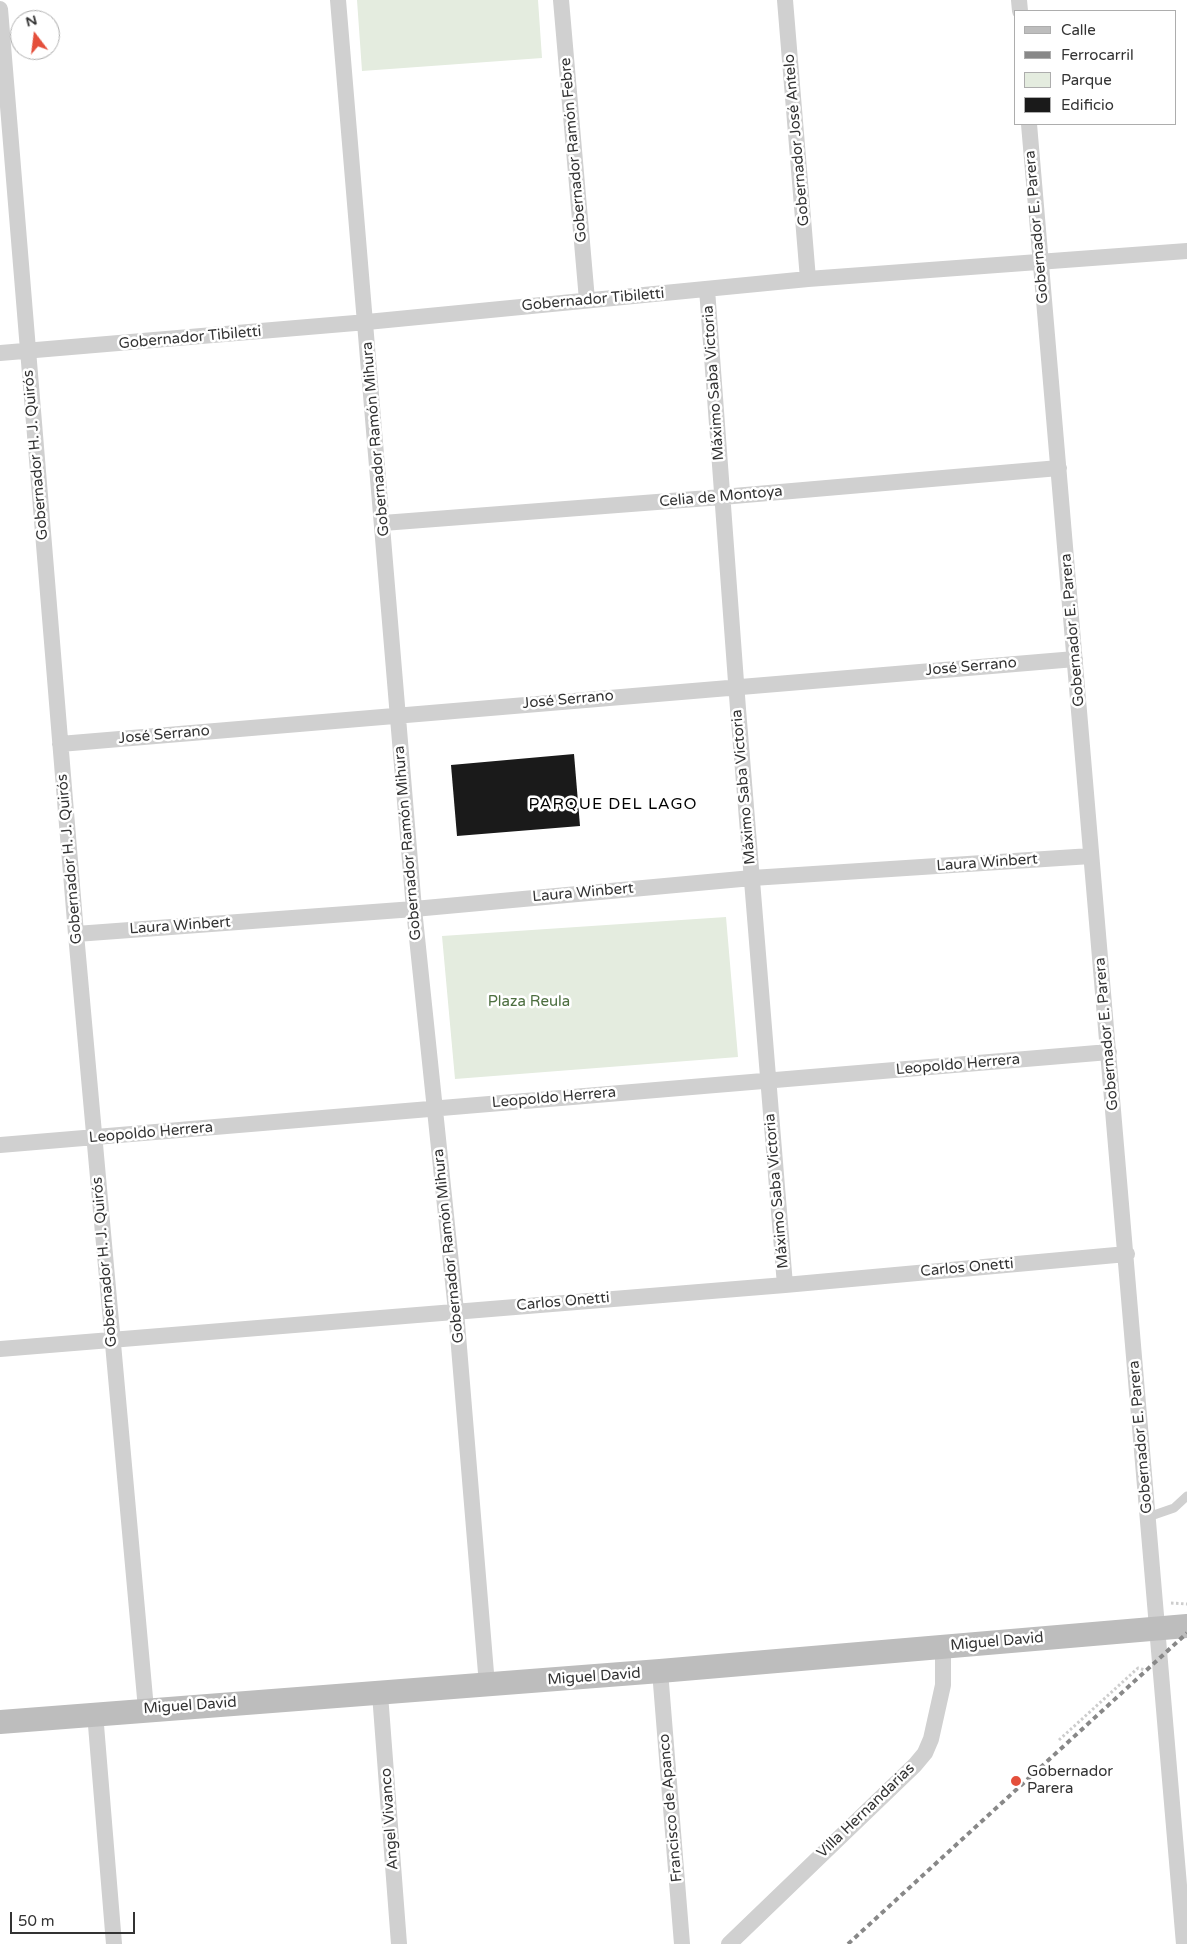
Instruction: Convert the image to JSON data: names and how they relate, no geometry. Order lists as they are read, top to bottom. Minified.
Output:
{"streets":{"street":["Gobernador José Antelo","Gobernador Ramón Febre","Gobernador E. Parera","Gobernador Tibiletti","Máximo Saba Victoria","Gobernador Ramón Mihura","Gobernador H. J. Quirós","Celia de Montoya","José Serrano","Laura Winbert","Leopoldo Herrera","Carlos Onetti","Miguel David","Francisco de Apanco","Villa Hernandarias","Angel Vivanco"]},"crossings":[["Gobernador José Antelo","Gobernador Tibiletti"],["Gobernador Ramón Febre","Gobernador Tibiletti"],["Gobernador E. Parera","Gobernador Tibiletti"],["Gobernador E. Parera","Celia de Montoya"],["Gobernador E. Parera","José Serrano"],["Gobernador E. Parera","Laura Winbert"],["Gobernador E. Parera","Leopoldo Herrera"],["Gobernador E. Parera","Carlos Onetti"],["Gobernador E. Parera","Miguel David"],["Gobernador Tibiletti","Máximo Saba Victoria"],["Gobernador Tibiletti","Gobernador Ramón Mihura"],["Gobernador Tibiletti","Gobernador H. J. Quirós"],["Máximo Saba Victoria","Celia de Montoya"],["Máximo Saba Victoria","José Serrano"],["Máximo Saba Victoria","Laura Winbert"],["Máximo Saba Victoria","Leopoldo Herrera"],["Máximo Saba Victoria","Carlos Onetti"],["Gobernador Ramón Mihura","Celia de Montoya"],["Gobernador Ramón Mihura","José Serrano"],["Gobernador Ramón Mihura","Laura Winbert"],["Gobernador Ramón Mihura","Leopoldo Herrera"],["Gobernador Ramón Mihura","Carlos Onetti"],["Gobernador Ramón Mihura","Miguel David"],["Gobernador H. J. Quirós","José Serrano"],["Gobernador H. J. Quirós","Laura Winbert"],["Gobernador H. J. Quirós","Leopoldo Herrera"],["Gobernador H. J. Quirós","Carlos Onetti"],["Gobernador H. J. Quirós","Miguel David"],["Miguel David","Francisco de Apanco"],["Miguel David","Villa Hernandarias"],["Miguel David","Angel Vivanco"]],"districts":["PARQUE DEL LAGO"],"parks":["Plaza Reula"],"places":["Gobernador Parera"],"legend":["Calle","Ferrocarril","Parque","Edificio"],"scale_bar":"50 m","north":"top"}
